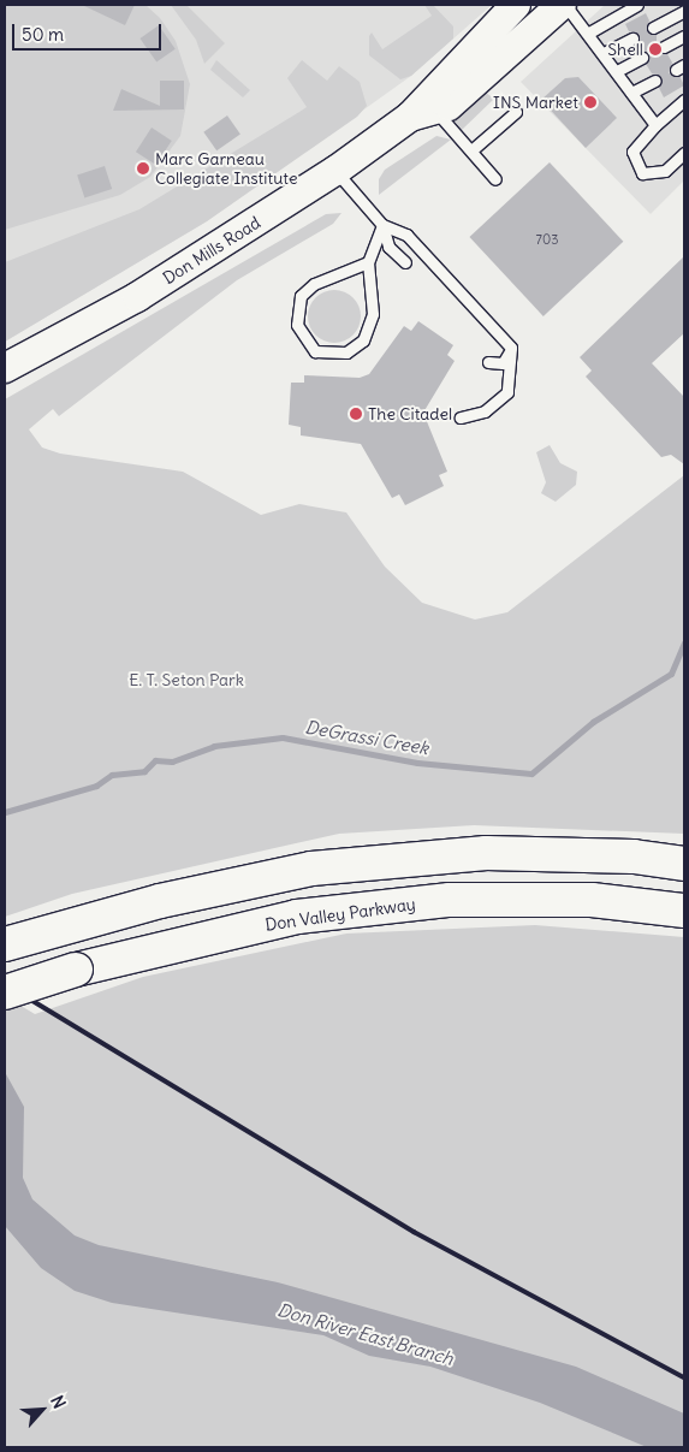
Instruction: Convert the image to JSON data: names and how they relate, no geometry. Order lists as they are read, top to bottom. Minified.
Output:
{"streets":{"highway":["Don Valley Parkway"],"main road":["Don Mills Road"]},"water":["DeGrassi Creek","Don River East Branch"],"parks":["E. T. Seton Park"],"places":["Shell","INS Market","Marc Garneau Collegiate Institute","The Citadel"],"house_numbers":["703"],"scale_bar":"50 m","north":"top right"}
